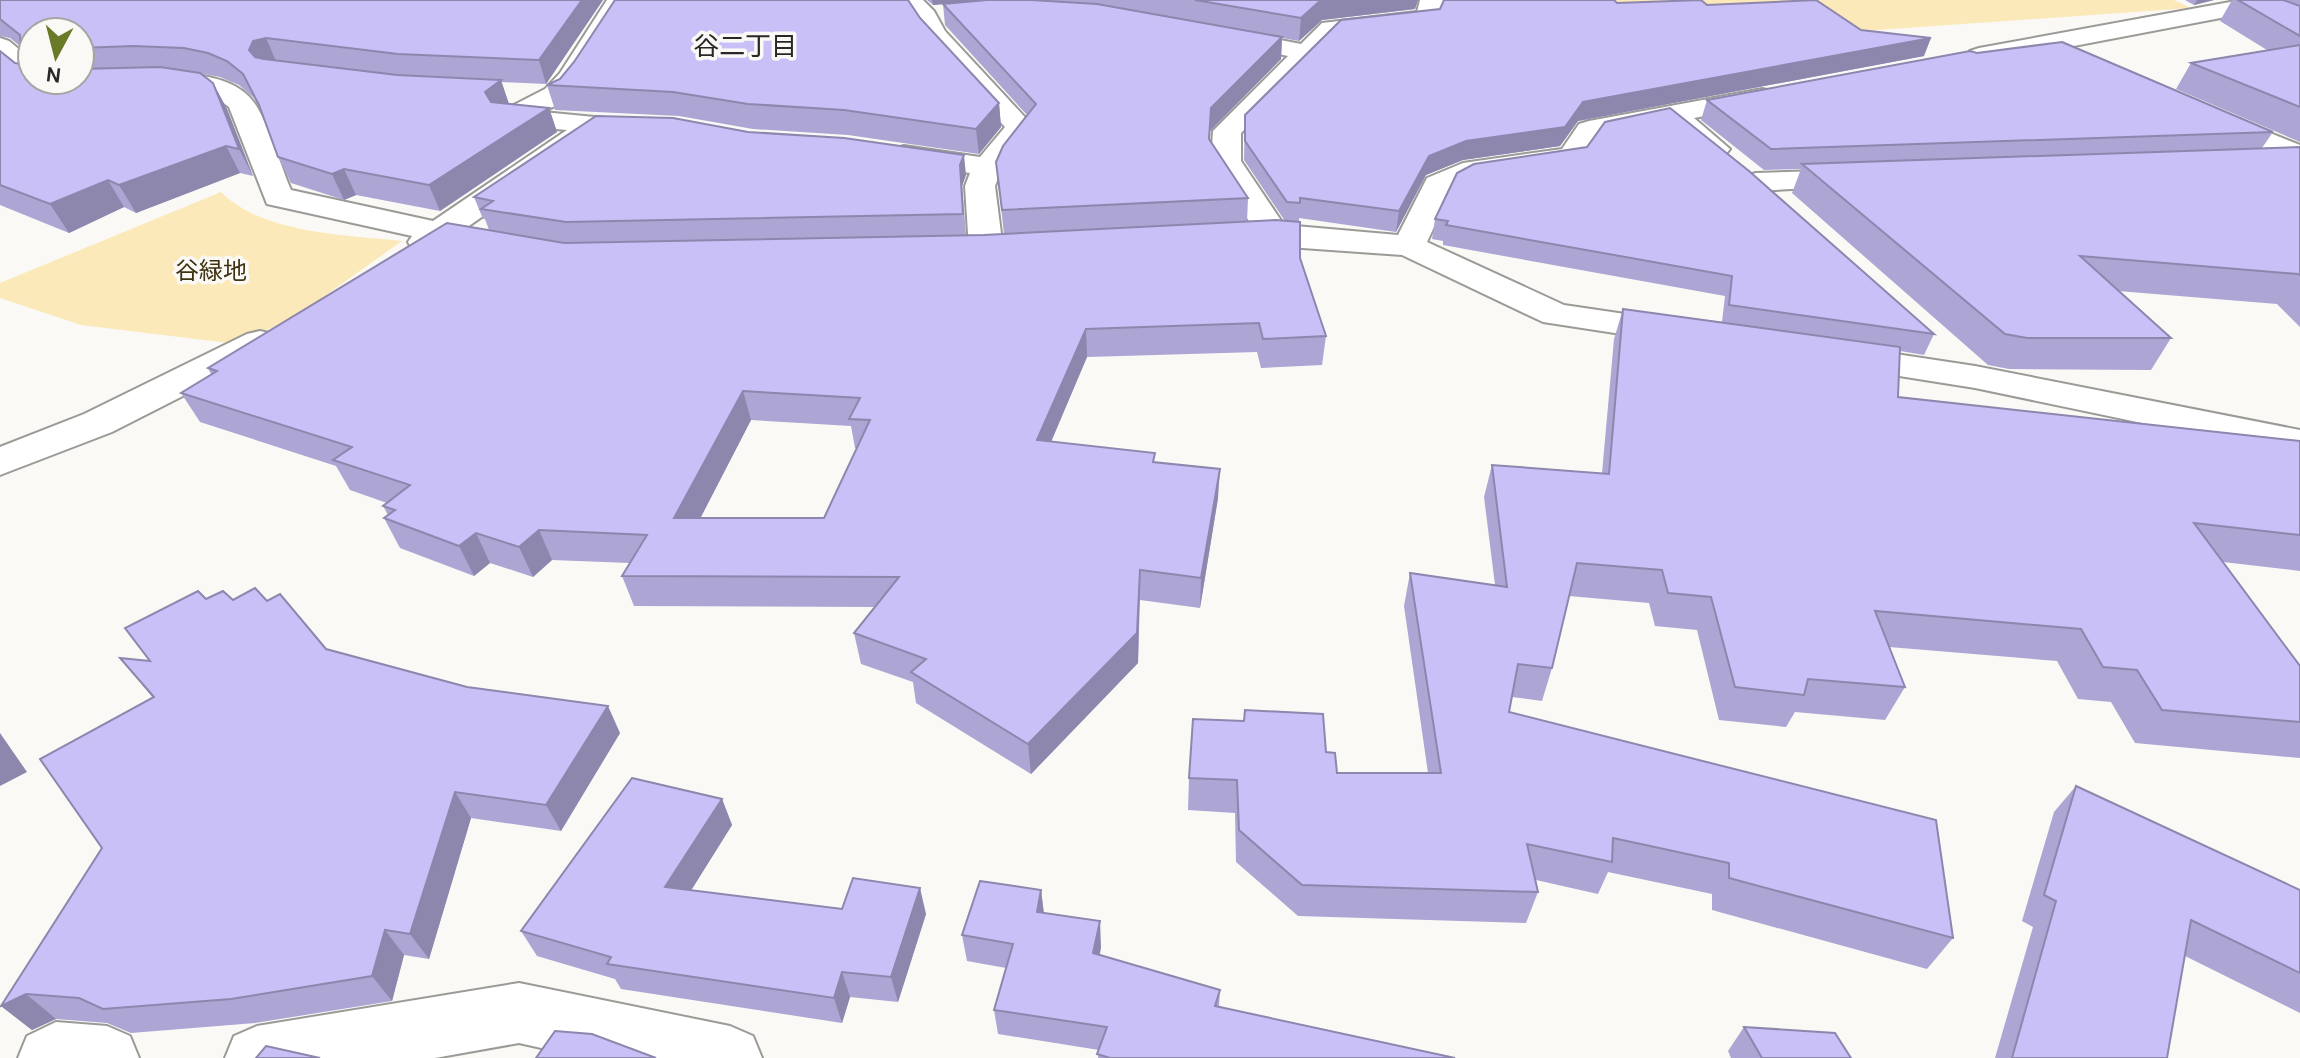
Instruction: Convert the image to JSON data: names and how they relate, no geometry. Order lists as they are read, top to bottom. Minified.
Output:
{"districts":["谷二丁目"],"parks":["谷緑地"],"north":"bottom"}
